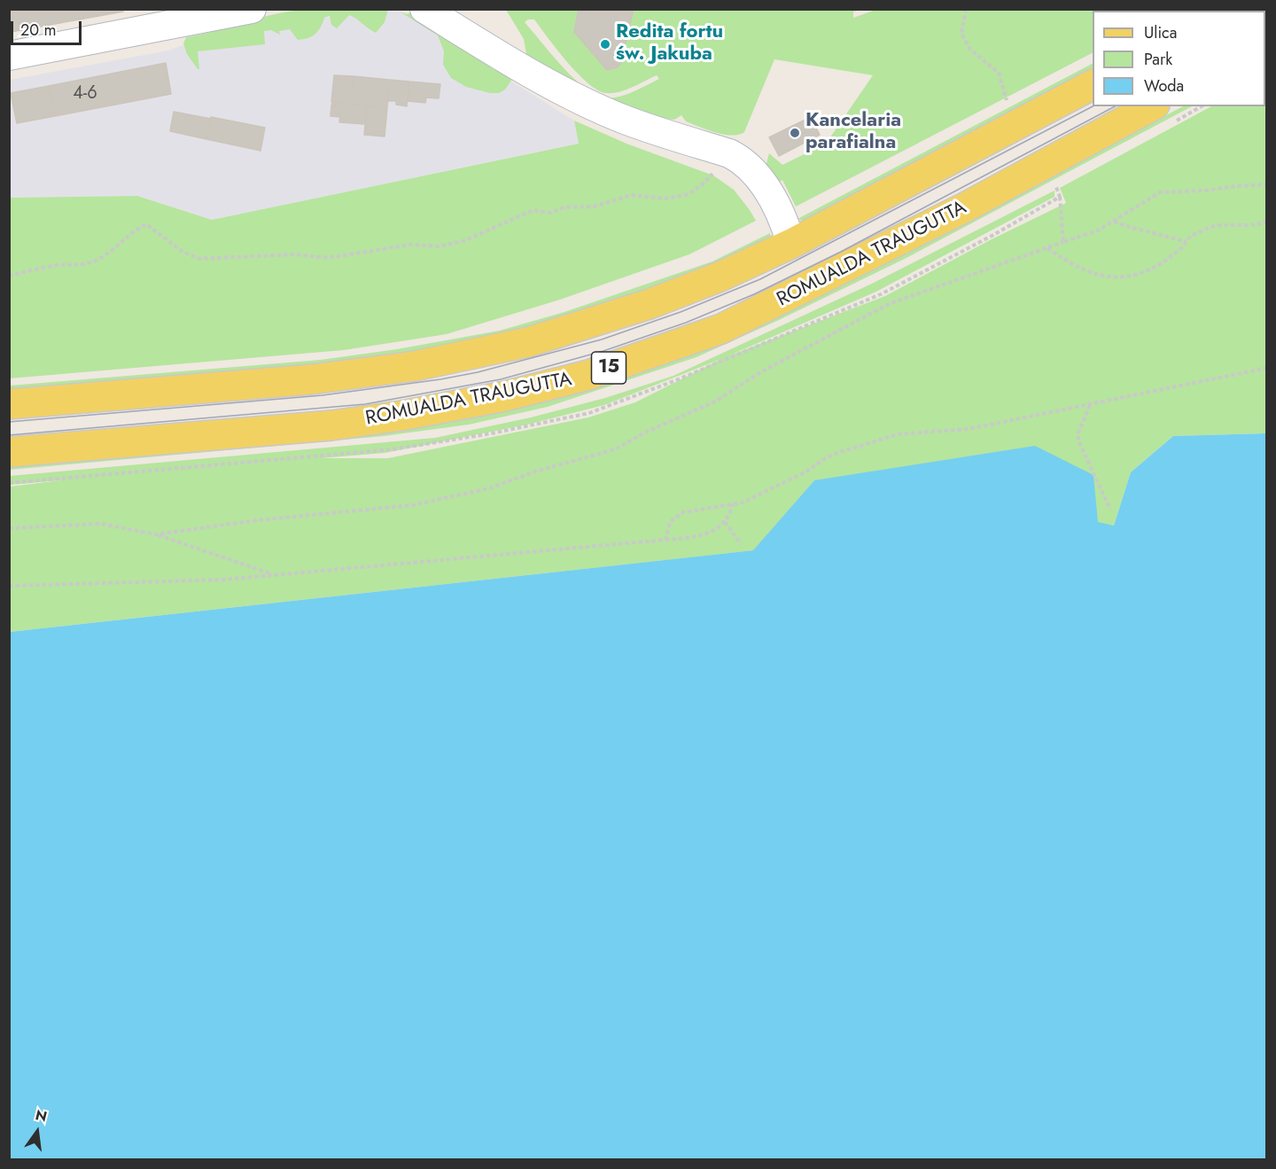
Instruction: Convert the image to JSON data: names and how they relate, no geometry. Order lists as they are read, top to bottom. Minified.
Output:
{"streets":{"main road":["ROMUALDA TRAUGUTTA","15"]},"places":["Redita fortu św. Jakuba","Kancelaria parafialna"],"house_numbers":["4-6"],"legend":["Ulica","Park","Woda"],"scale_bar":"20 m","north":"top"}
